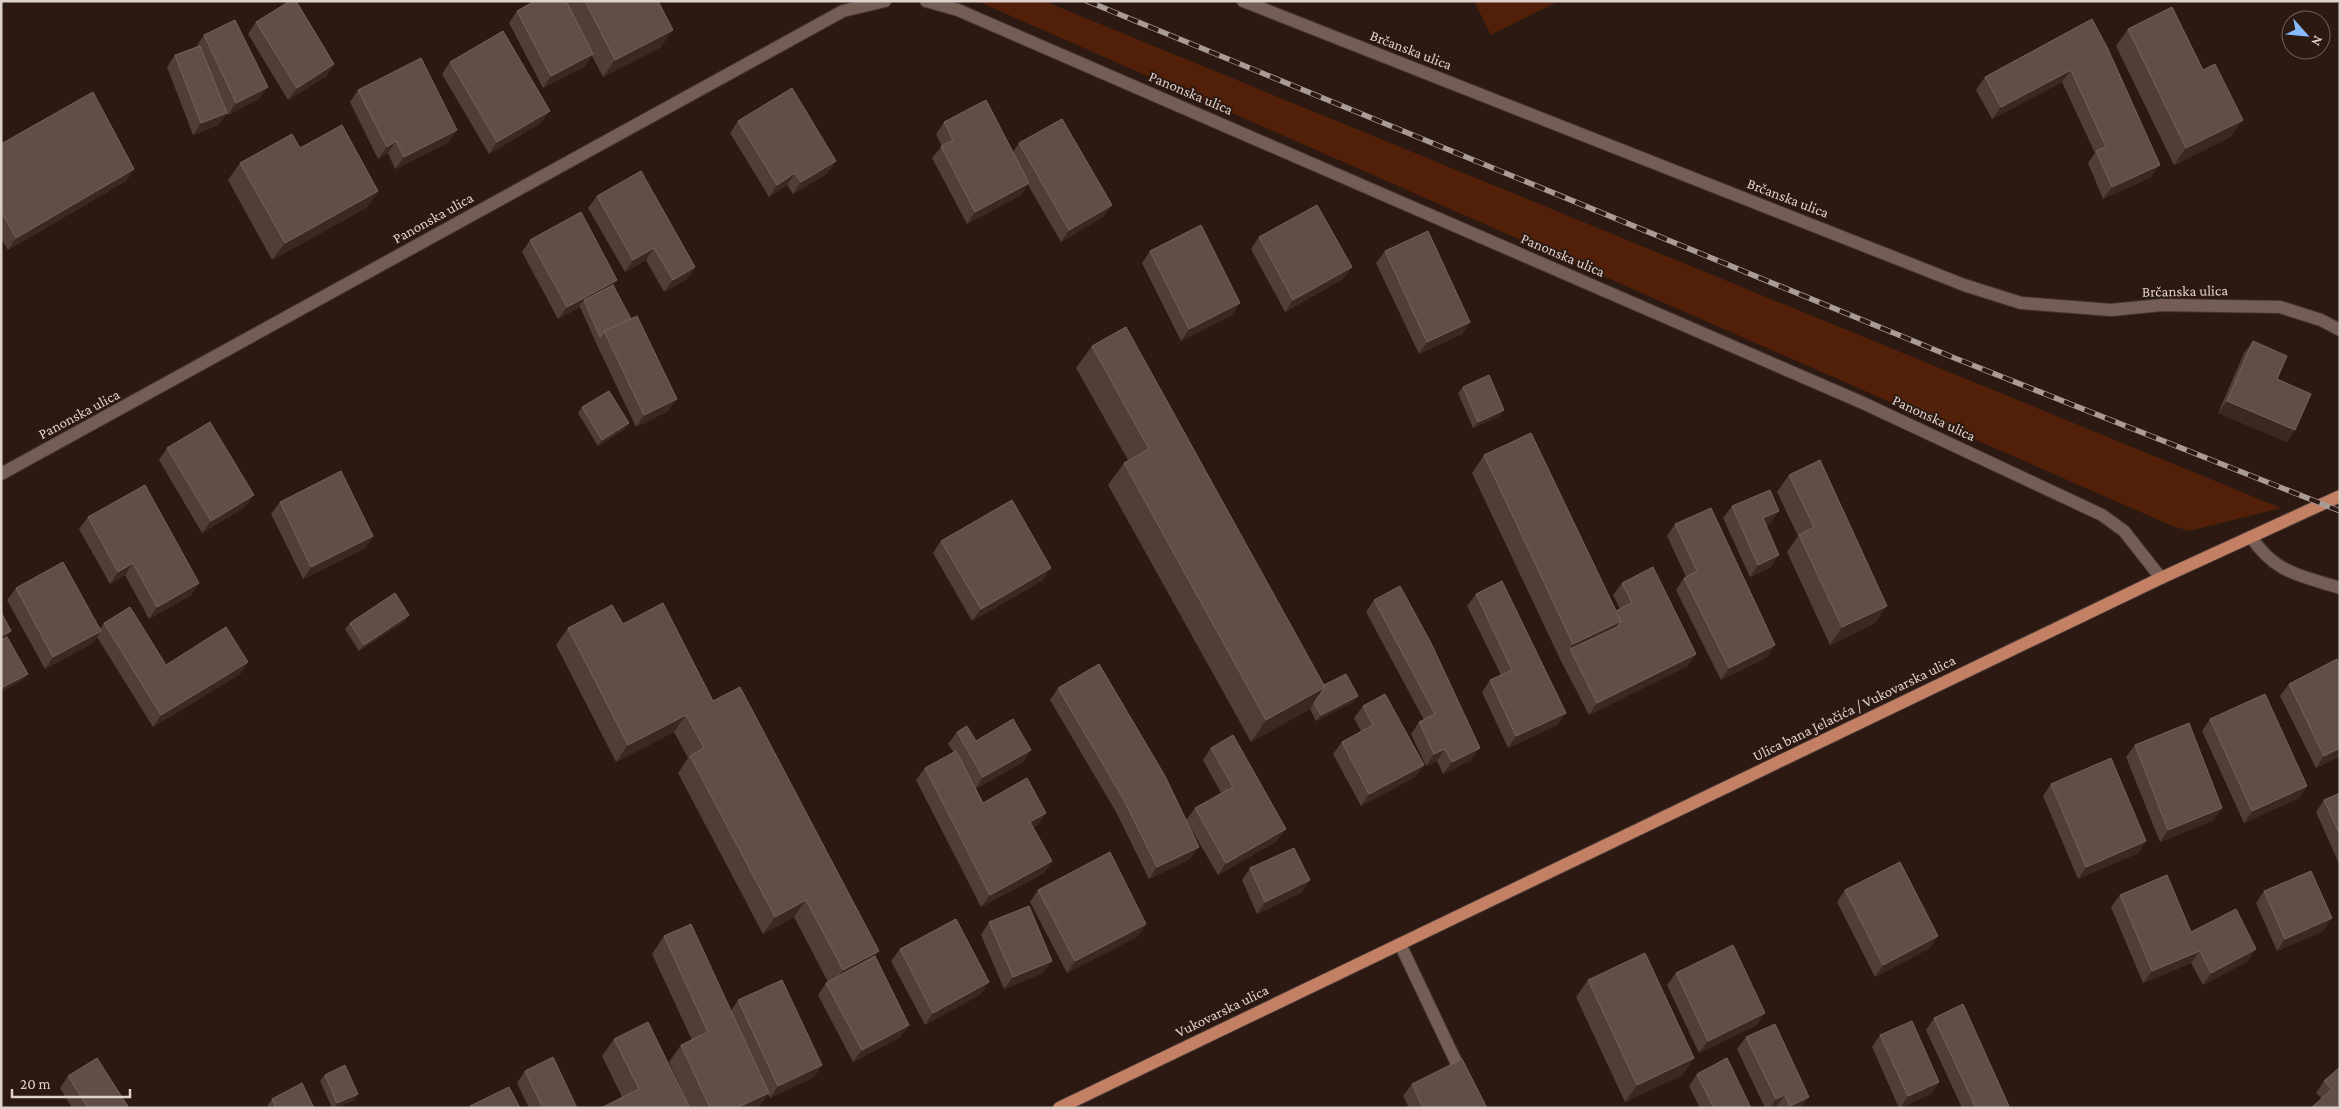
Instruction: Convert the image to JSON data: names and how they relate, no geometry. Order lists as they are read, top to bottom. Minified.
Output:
{"streets":{"main road":["Ulica bana Jelačića / Vukovarska ulica","Vukovarska ulica"],"street":["Brčanska ulica","Panonska ulica"]},"crossings":[["Panonska ulica","Ulica bana Jelačića / Vukovarska ulica"],["Ulica bana Jelačića / Vukovarska ulica","Vukovarska ulica"]],"scale_bar":"20 m","north":"bottom right"}
